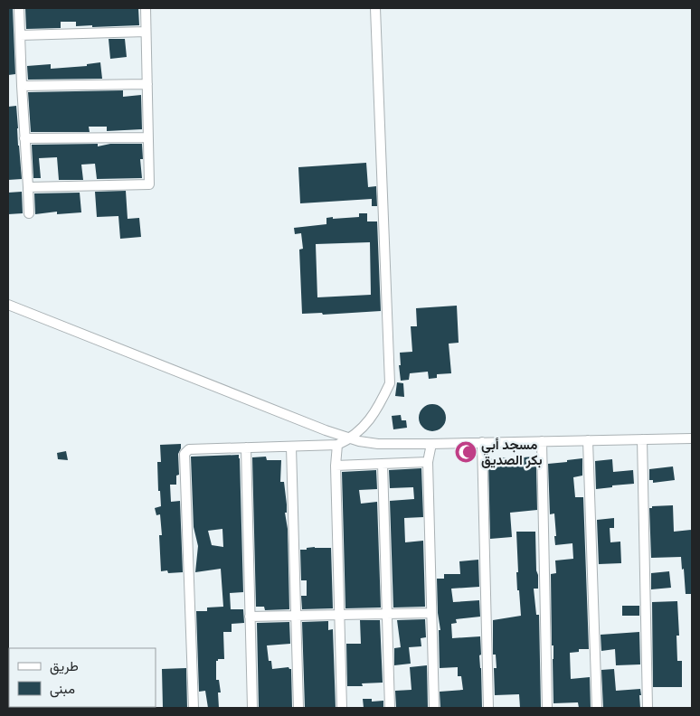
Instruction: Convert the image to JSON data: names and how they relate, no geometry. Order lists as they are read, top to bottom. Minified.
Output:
{"places":{"mosque":["مسجد أبي بكر الصديق"]},"legend":["طريق","مبنى"]}
